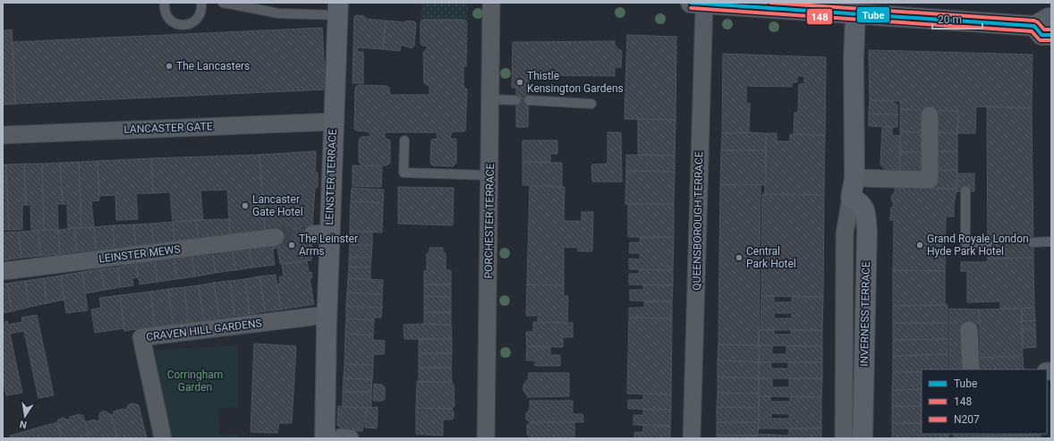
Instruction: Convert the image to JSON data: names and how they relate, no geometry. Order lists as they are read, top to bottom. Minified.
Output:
{"streets":{"main road":["LEINSTER TERRACE","INVERNESS TERRACE"],"street":["LANCASTER GATE","PORCHESTER TERRACE","QUEENSBOROUGH TERRACE","LEINSTER MEWS","CRAVEN HILL GARDENS"]},"crossings":[["LANCASTER GATE","LEINSTER TERRACE"],["LEINSTER TERRACE","CRAVEN HILL GARDENS"]],"parks":["Corringham Garden"],"places":["The Lancasters","Thistle Kensington Gardens","Lancaster Gate Hotel","The Leinster Arms","Grand Royale London Hyde Park Hotel","Central Park Hotel"],"lines":["transit line Tube","transit line N207","transit line 148"],"legend":["Tube","148","N207"],"scale_bar":"20 m","north":"bottom"}
